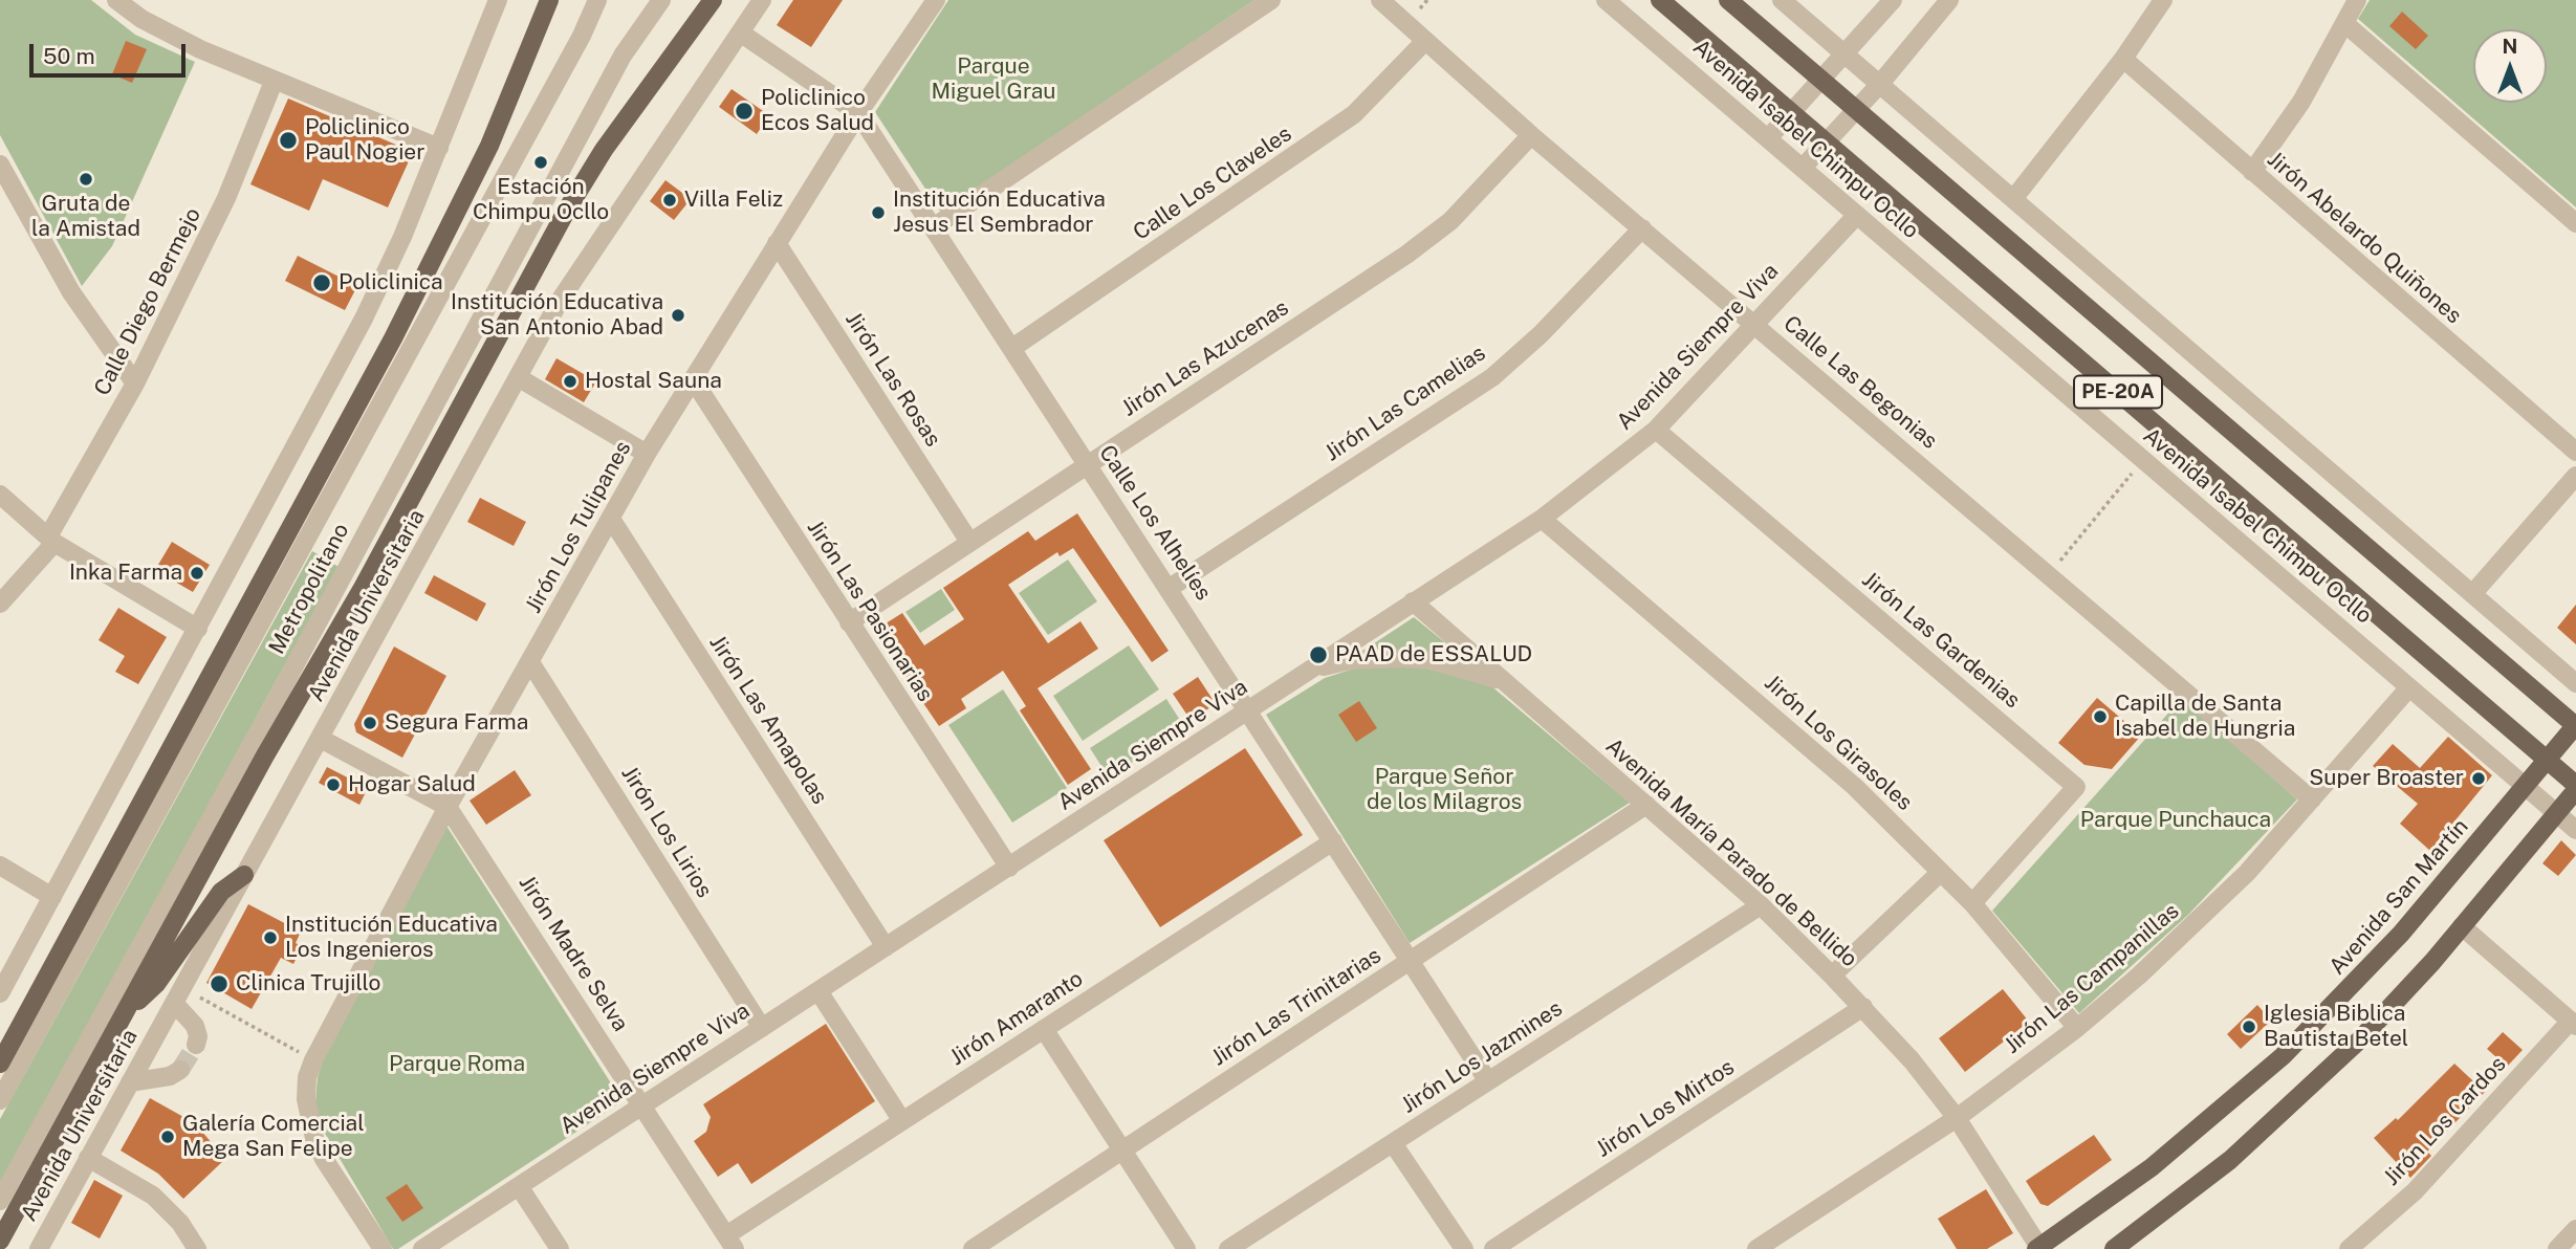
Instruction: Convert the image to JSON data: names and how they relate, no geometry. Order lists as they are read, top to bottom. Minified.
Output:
{"streets":{"main road":["Avenida Isabel Chimpu Ocllo","PE-20A","Avenida Universitaria","Avenida San Martín"],"street":["Calle Los Claveles","Jirón Abelardo Quiñones","Calle Diego Bermejo","Avenida Siempre Viva","Jirón Las Azucenas","Jirón Las Rosas","Calle Las Begonias","Jirón Las Camelias","Calle Los Alhelíes","Jirón Los Tulipanes","Metropolitano","Jirón Las Pasionarias","Jirón Las Gardenias","Jirón Las Amapolas","Jirón Los Girasoles","Jirón Los Lirios","Avenida María Parado de Bellido","Jirón Madre Selva","Jirón Las Campanillas","Jirón Las Trinitarias","Jirón Amaranto","Jirón Los Jazmines","Jirón Los Mirtos","Jirón Los Cardos"]},"crossings":[["Avenida Isabel Chimpu Ocllo","Avenida Siempre Viva"],["Avenida Isabel Chimpu Ocllo","Avenida San Martín"],["Avenida Isabel Chimpu Ocllo","Jirón Las Campanillas"],["Calle Los Claveles","Calle Las Begonias"],["Calle Los Claveles","Calle Los Alhelíes"],["Avenida Siempre Viva","Calle Las Begonias"],["Avenida Siempre Viva","Calle Los Alhelíes"],["Avenida Siempre Viva","Jirón Las Pasionarias"],["Avenida Siempre Viva","Jirón Las Gardenias"],["Avenida Siempre Viva","Jirón Las Amapolas"],["Avenida Siempre Viva","Jirón Los Girasoles"],["Avenida Siempre Viva","Jirón Los Lirios"],["Avenida Siempre Viva","Avenida María Parado de Bellido"],["Avenida Siempre Viva","Jirón Madre Selva"],["Jirón Las Azucenas","Jirón Las Rosas"],["Jirón Las Azucenas","Calle Las Begonias"],["Jirón Las Azucenas","Calle Los Alhelíes"],["Jirón Las Azucenas","Jirón Las Pasionarias"],["Jirón Las Rosas","Jirón Los Tulipanes"],["Calle Las Begonias","Jirón Las Camelias"],["Calle Las Begonias","Jirón Las Campanillas"],["PE-20A","Avenida San Martín"],["Jirón Las Camelias","Calle Los Alhelíes"],["Calle Los Alhelíes","Jirón Los Tulipanes"],["Calle Los Alhelíes","Avenida Universitaria"],["Calle Los Alhelíes","Jirón Las Trinitarias"],["Calle Los Alhelíes","Jirón Amaranto"],["Calle Los Alhelíes","Jirón Los Jazmines"],["Jirón Los Tulipanes","Jirón Las Pasionarias"],["Jirón Los Tulipanes","Jirón Las Amapolas"],["Jirón Los Tulipanes","Jirón Los Lirios"],["Jirón Los Tulipanes","Jirón Madre Selva"],["Avenida Universitaria","Jirón Madre Selva"],["Jirón Las Gardenias","Jirón Los Girasoles"],["Jirón Los Girasoles","Jirón Las Campanillas"],["Avenida María Parado de Bellido","Avenida San Martín"],["Avenida María Parado de Bellido","Jirón Las Campanillas"],["Avenida María Parado de Bellido","Jirón Las Trinitarias"],["Avenida María Parado de Bellido","Jirón Los Jazmines"],["Avenida María Parado de Bellido","Jirón Los Mirtos"],["Jirón Madre Selva","Jirón Amaranto"]],"parks":["Parque Miguel Grau","Parque Señor de los Milagros","Parque Punchauca","Parque Roma"],"places":["Policlinico Ecos Salud","Policlinico Paul Nogier","Estación Chimpu Ocllo","Gruta de la Amistad","Villa Feliz","Institución Educativa Jesus El Sembrador","Policlinica","Institución Educativa San Antonio Abad","Hostal Sauna","Inka Farma","PAAD de ESSALUD","Capilla de Santa Isabel de Hungria","Segura Farma","Super Broaster","Hogar Salud","Institución Educativa Los Ingenieros","Clinica Trujillo","Iglesia Biblica Bautista Betel","Galería Comercial Mega San Felipe"],"scale_bar":"50 m","north":"top"}
